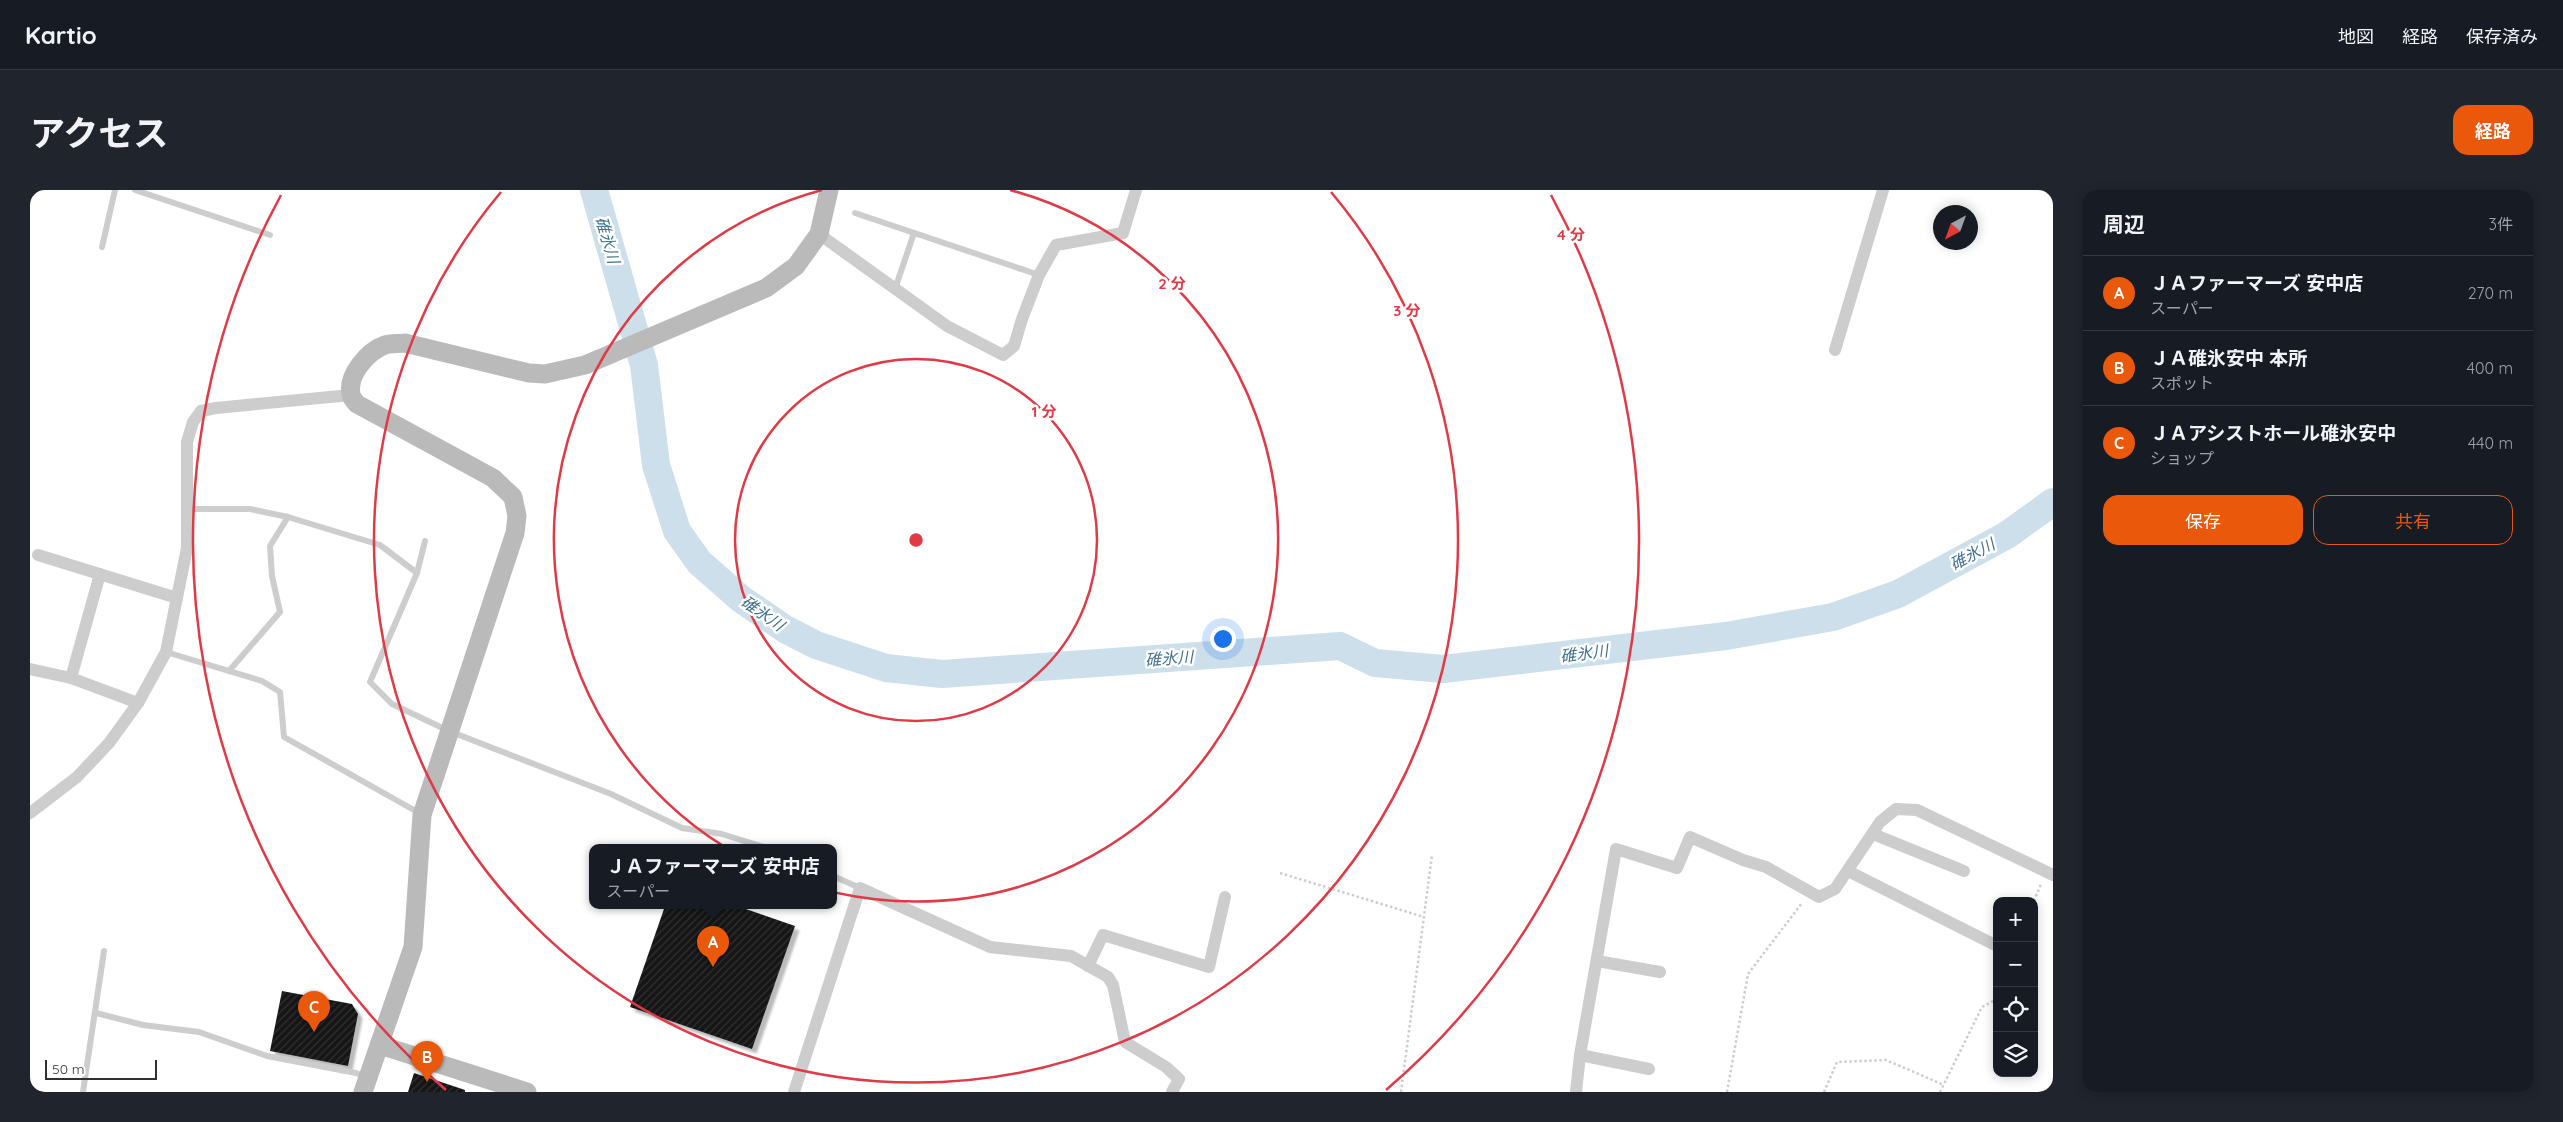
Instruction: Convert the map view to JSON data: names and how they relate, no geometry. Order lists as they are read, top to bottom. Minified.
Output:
{"water":["碓氷川"],"scale_bar":"50 m","north":"bottom left","page":{"header":"Kartio","nav":["地図","経路","保存済み"],"title":"アクセス","buttons":["経路",["保存","共有"]],"heading":["周辺","3件"],"list":[{"mark":"A","name":"ＪＡファーマーズ 安中店","note":"スーパー","value":"270 m"},{"mark":"B","name":"ＪＡ碓氷安中 本所","note":"スポット","value":"400 m"},{"mark":"C","name":"ＪＡアシストホール碓氷安中","note":"ショップ","value":"440 m"}],"popup":["ＪＡファーマーズ 安中店","スーパー"],"map_buttons":["+","−"],"pins":["A","C","B"],"scale":"50 m"},"rings":["4 分","2 分","3 分","1 分"]}
